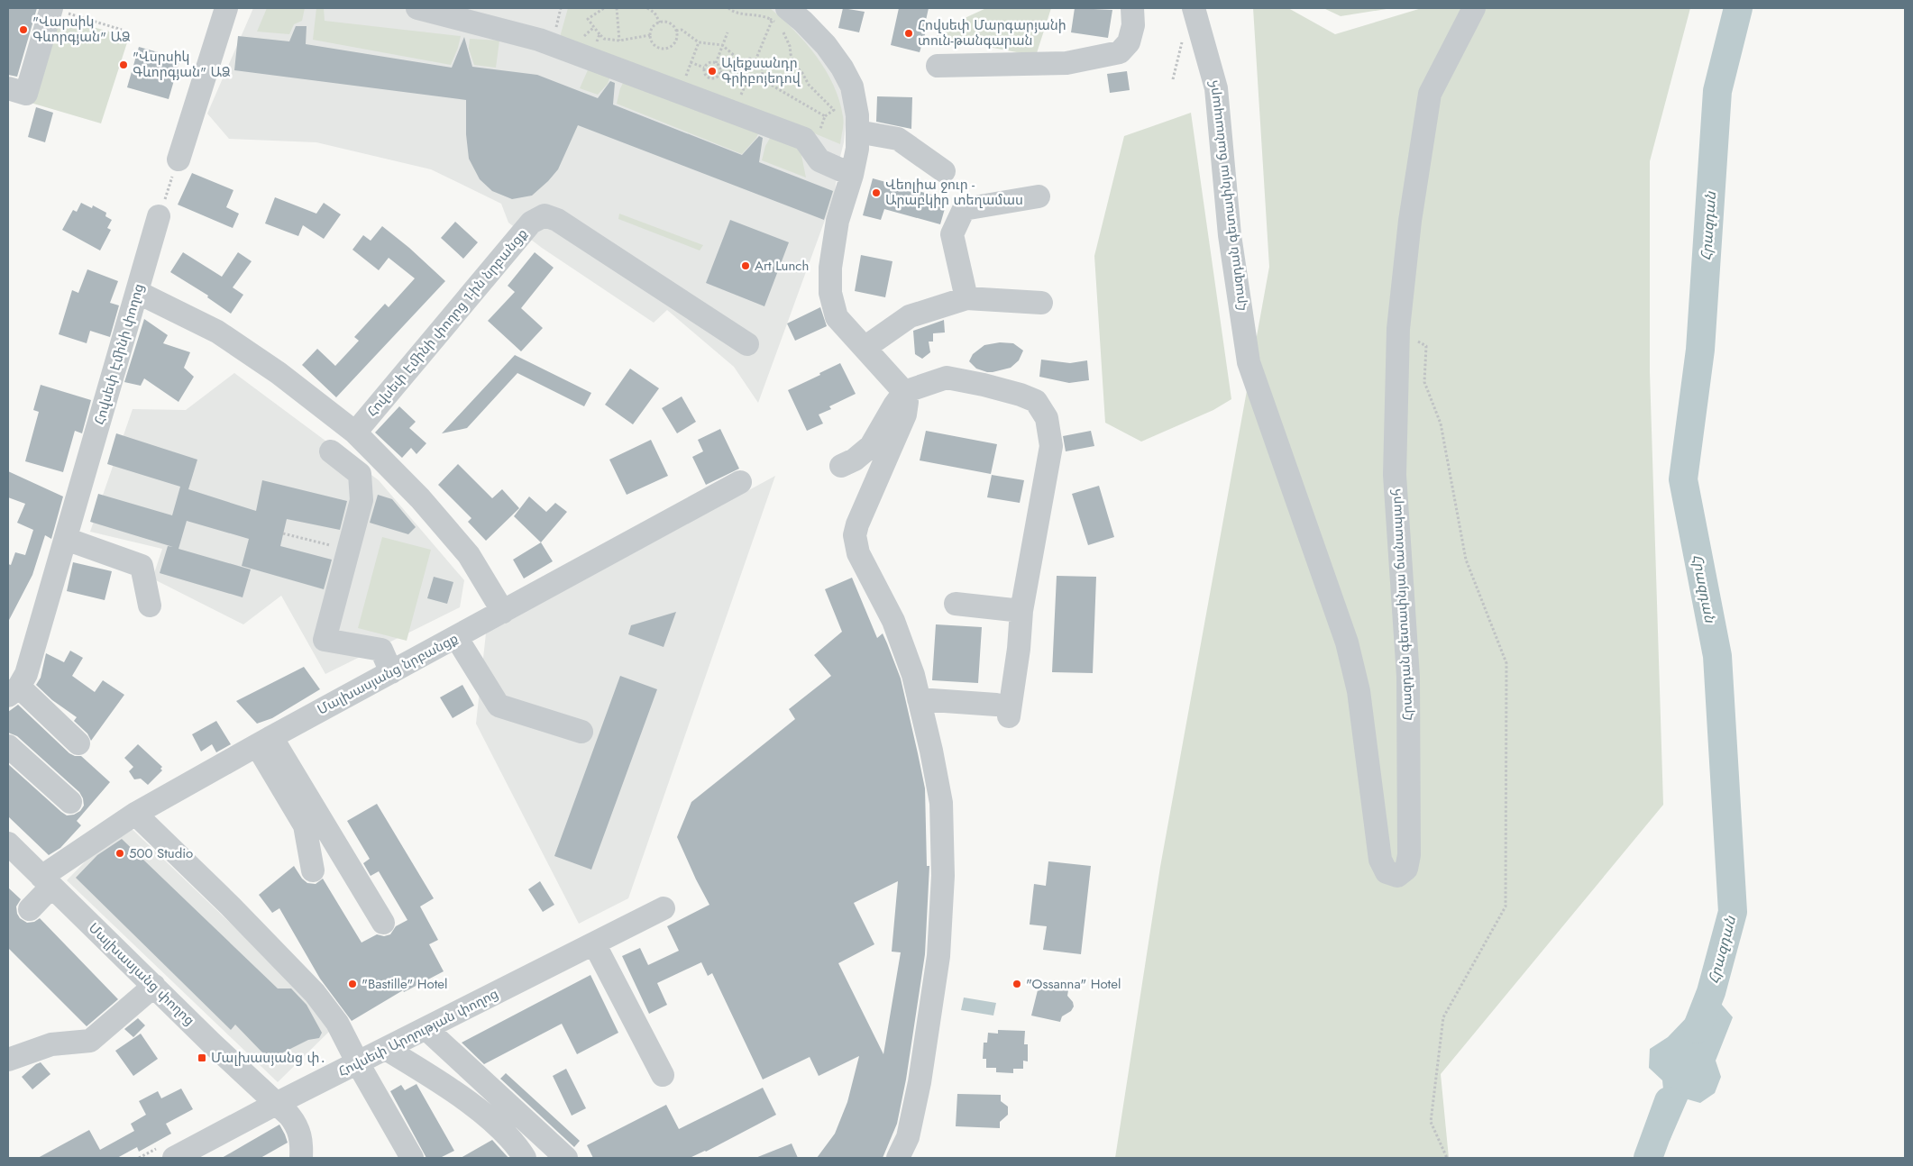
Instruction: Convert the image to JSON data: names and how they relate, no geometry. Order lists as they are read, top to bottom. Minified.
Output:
{"streets":{"street":["Հրազդան գետափնյա ճանապարհ","Հովսեփ Էմինի փողոց 1-ին նրբանցք","Հովսեփ Էմինի փողոց","Մալխասյանց նրբանցք","Մալխասյանց փողոց","Հովսեփ Արղության փողոց"]},"crossings":[["Մալխասյանց նրբանցք","Մալխասյանց փողոց"],["Մալխասյանց փողոց","Հովսեփ Արղության փողոց"]],"water":["Հրազդան"],"places":{"other":["\"Վարսիկ Գևորգյան\" ԱՁ","Հովսեփ Մարգարյանի տուն-թանգարան","\"Վսրսիկ Գևորգյան\" ԱՁ","Ալեքսանդր Գրիբոյեդով","Վեոլիա ջուր - Արաբկիր տեղամաս","Art Lunch","500 Studio","\"Bastille\" Hotel","\"Ossanna\" Hotel"],"transit":["Մալխասյանց փ․"]}}
